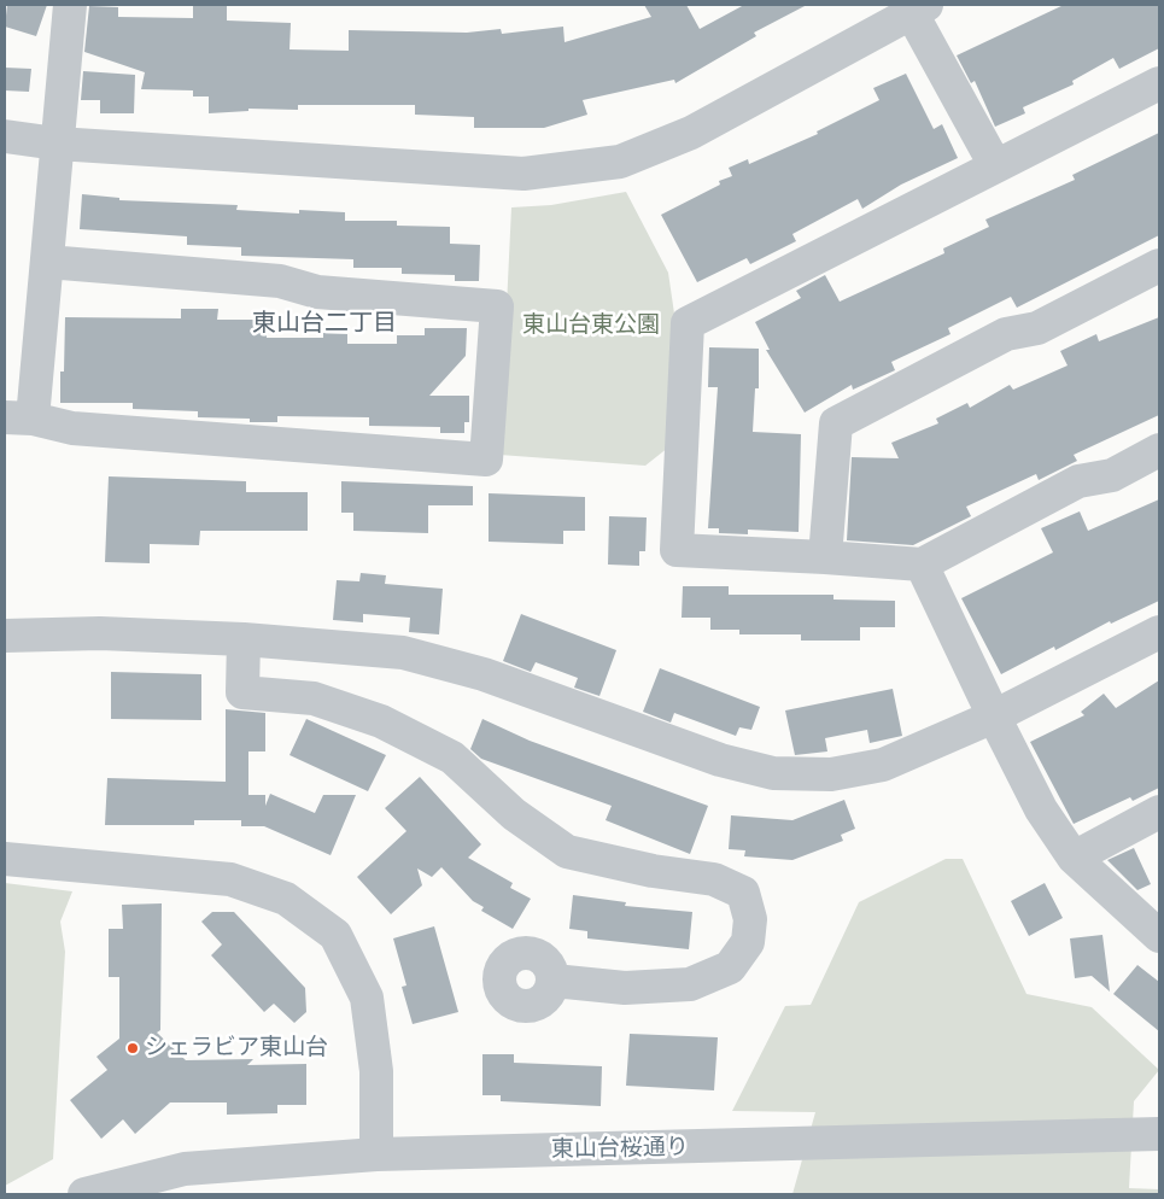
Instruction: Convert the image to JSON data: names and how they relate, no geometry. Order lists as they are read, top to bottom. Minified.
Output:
{"streets":{"street":["東山台桜通り"]},"districts":["東山台二丁目"],"parks":["東山台東公園"],"places":["シェラビア東山台"]}
